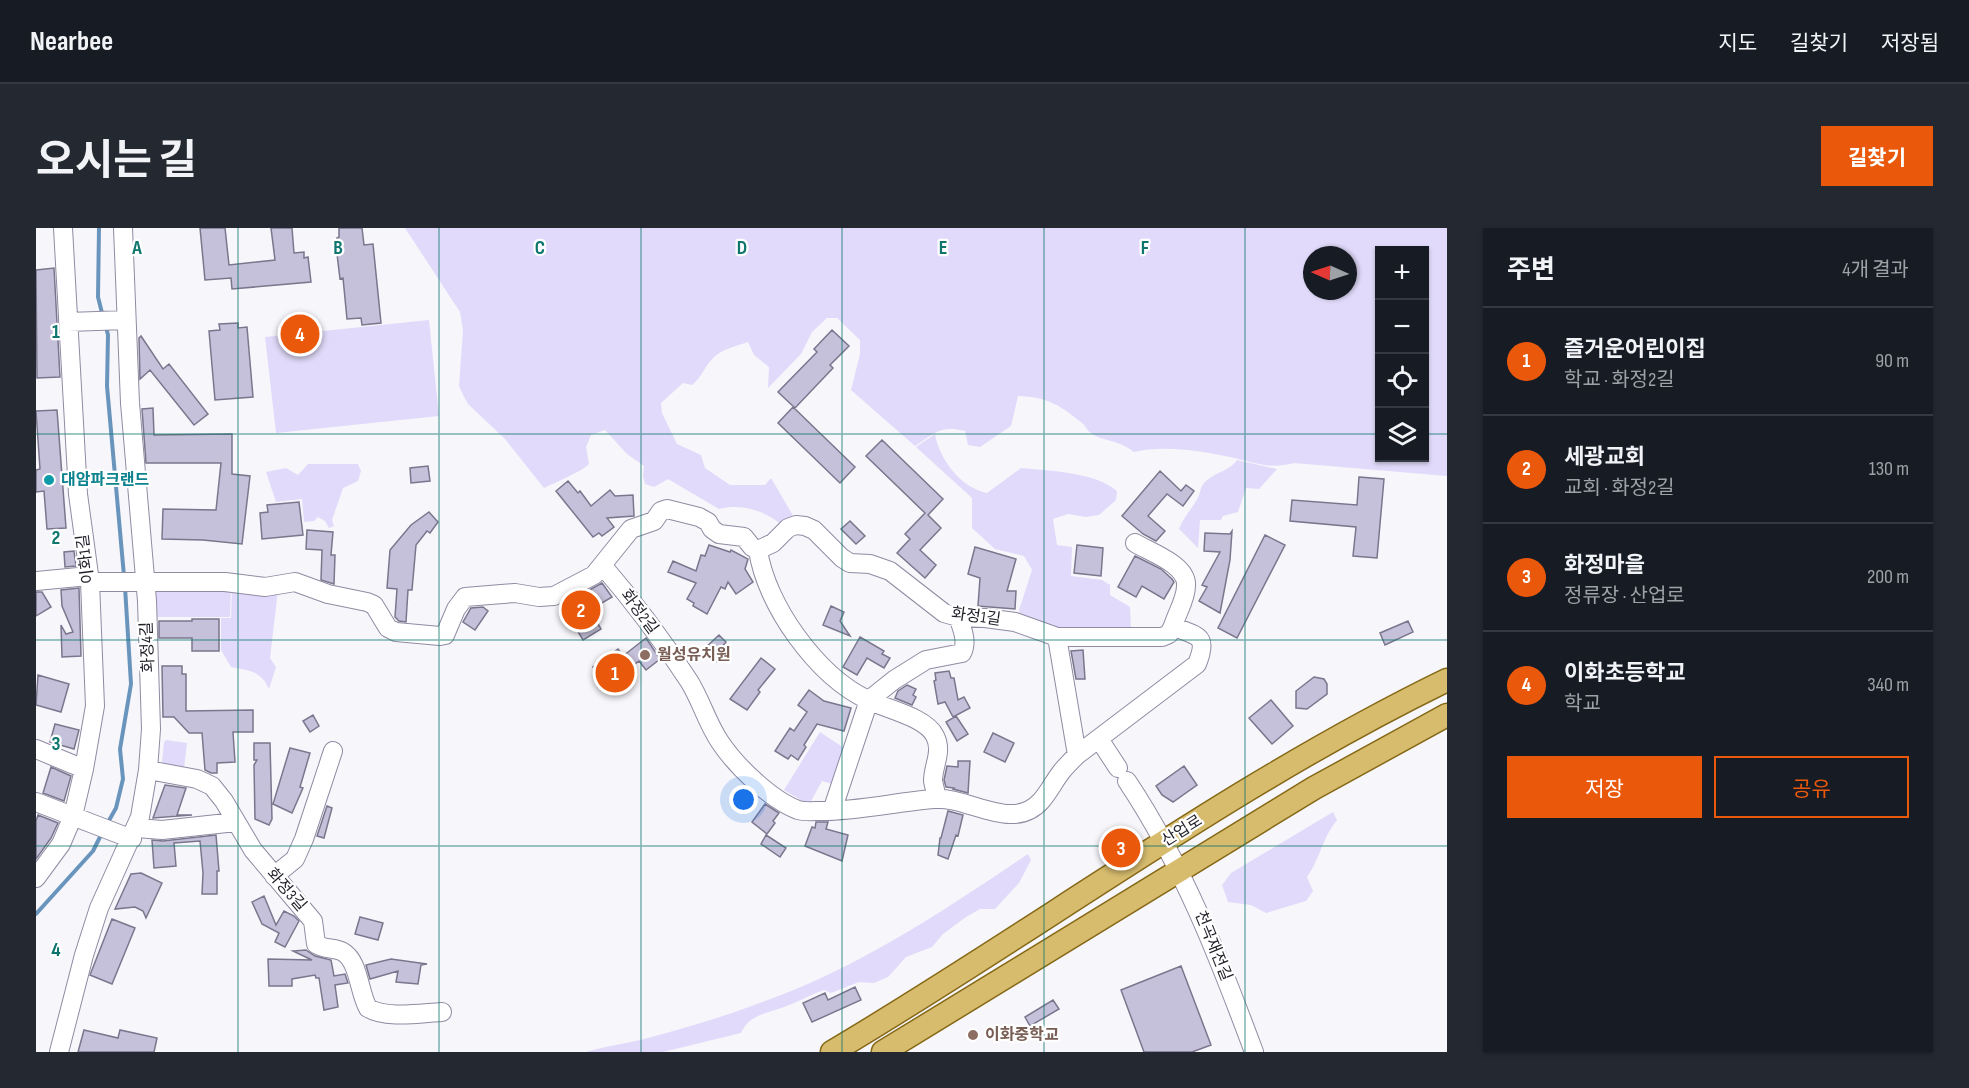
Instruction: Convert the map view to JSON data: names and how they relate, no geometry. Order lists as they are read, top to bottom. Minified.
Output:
{"streets":{"main road":["산업로"],"street":["이화1길","화정2길","화정1길","화정4길","화정3길","천곡재전길"]},"crossings":[["화정4길","화정3길"],["산업로","천곡재전길"]],"places":["대암파크랜드","월성유치원","이화중학교"],"north":"left","page":{"header":"Nearbee","nav":["지도","길찾기","저장됨"],"title":"오시는 길","buttons":["길찾기",["저장","공유"]],"heading":["주변","4개 결과"],"map_buttons":["+","−"],"list":[{"mark":"1","name":"즐거운어린이집","note":"학교 · 화정2길","value":"90 m"},{"mark":"2","name":"세광교회","note":"교회 · 화정2길","value":"130 m"},{"mark":"3","name":"화정마을","note":"정류장 · 산업로","value":"200 m"},{"mark":"4","name":"이화초등학교","note":"학교","value":"340 m"}],"pins":["4","2","1","3"]},"grid":{"columns":["A","B","C","D","E","F"],"rows":["1","2","3","4"]}}
